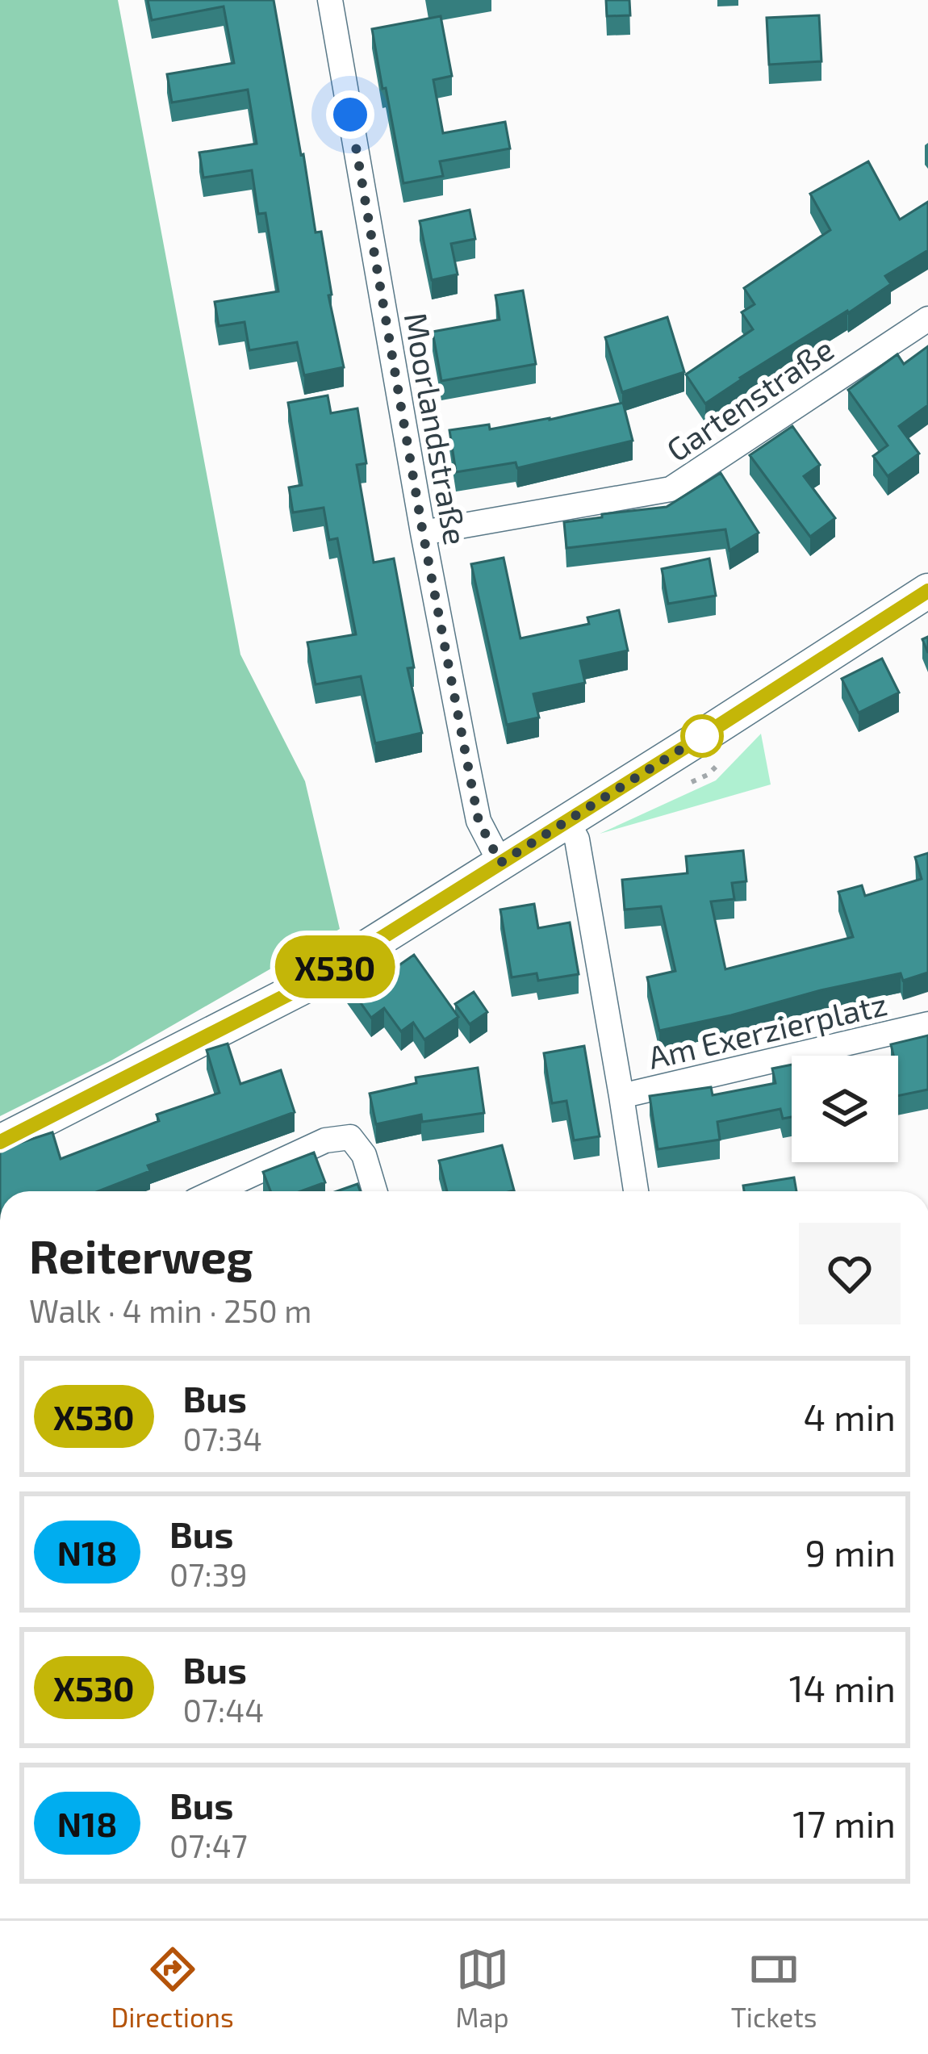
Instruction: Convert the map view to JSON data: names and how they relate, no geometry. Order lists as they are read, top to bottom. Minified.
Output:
{"streets":{"street":["Gartenstraße","Moorlandstraße","Am Exerzierplatz"]},"crossings":[["Gartenstraße","Moorlandstraße"]],"lines":["bus line X530"],"page":{"on_map":"X530","heading":["Reiterweg","Walk · 4 min · 250 m"],"list":[{"mark":"X530","name":"Bus","note":"07:34","value":"4 min"},{"mark":"N18","name":"Bus","note":"07:39","value":"9 min"},{"mark":"X530","name":"Bus","note":"07:44","value":"14 min"},{"mark":"N18","name":"Bus","note":"07:47","value":"17 min"}],"tabs":["Directions","Map","Tickets"]}}
